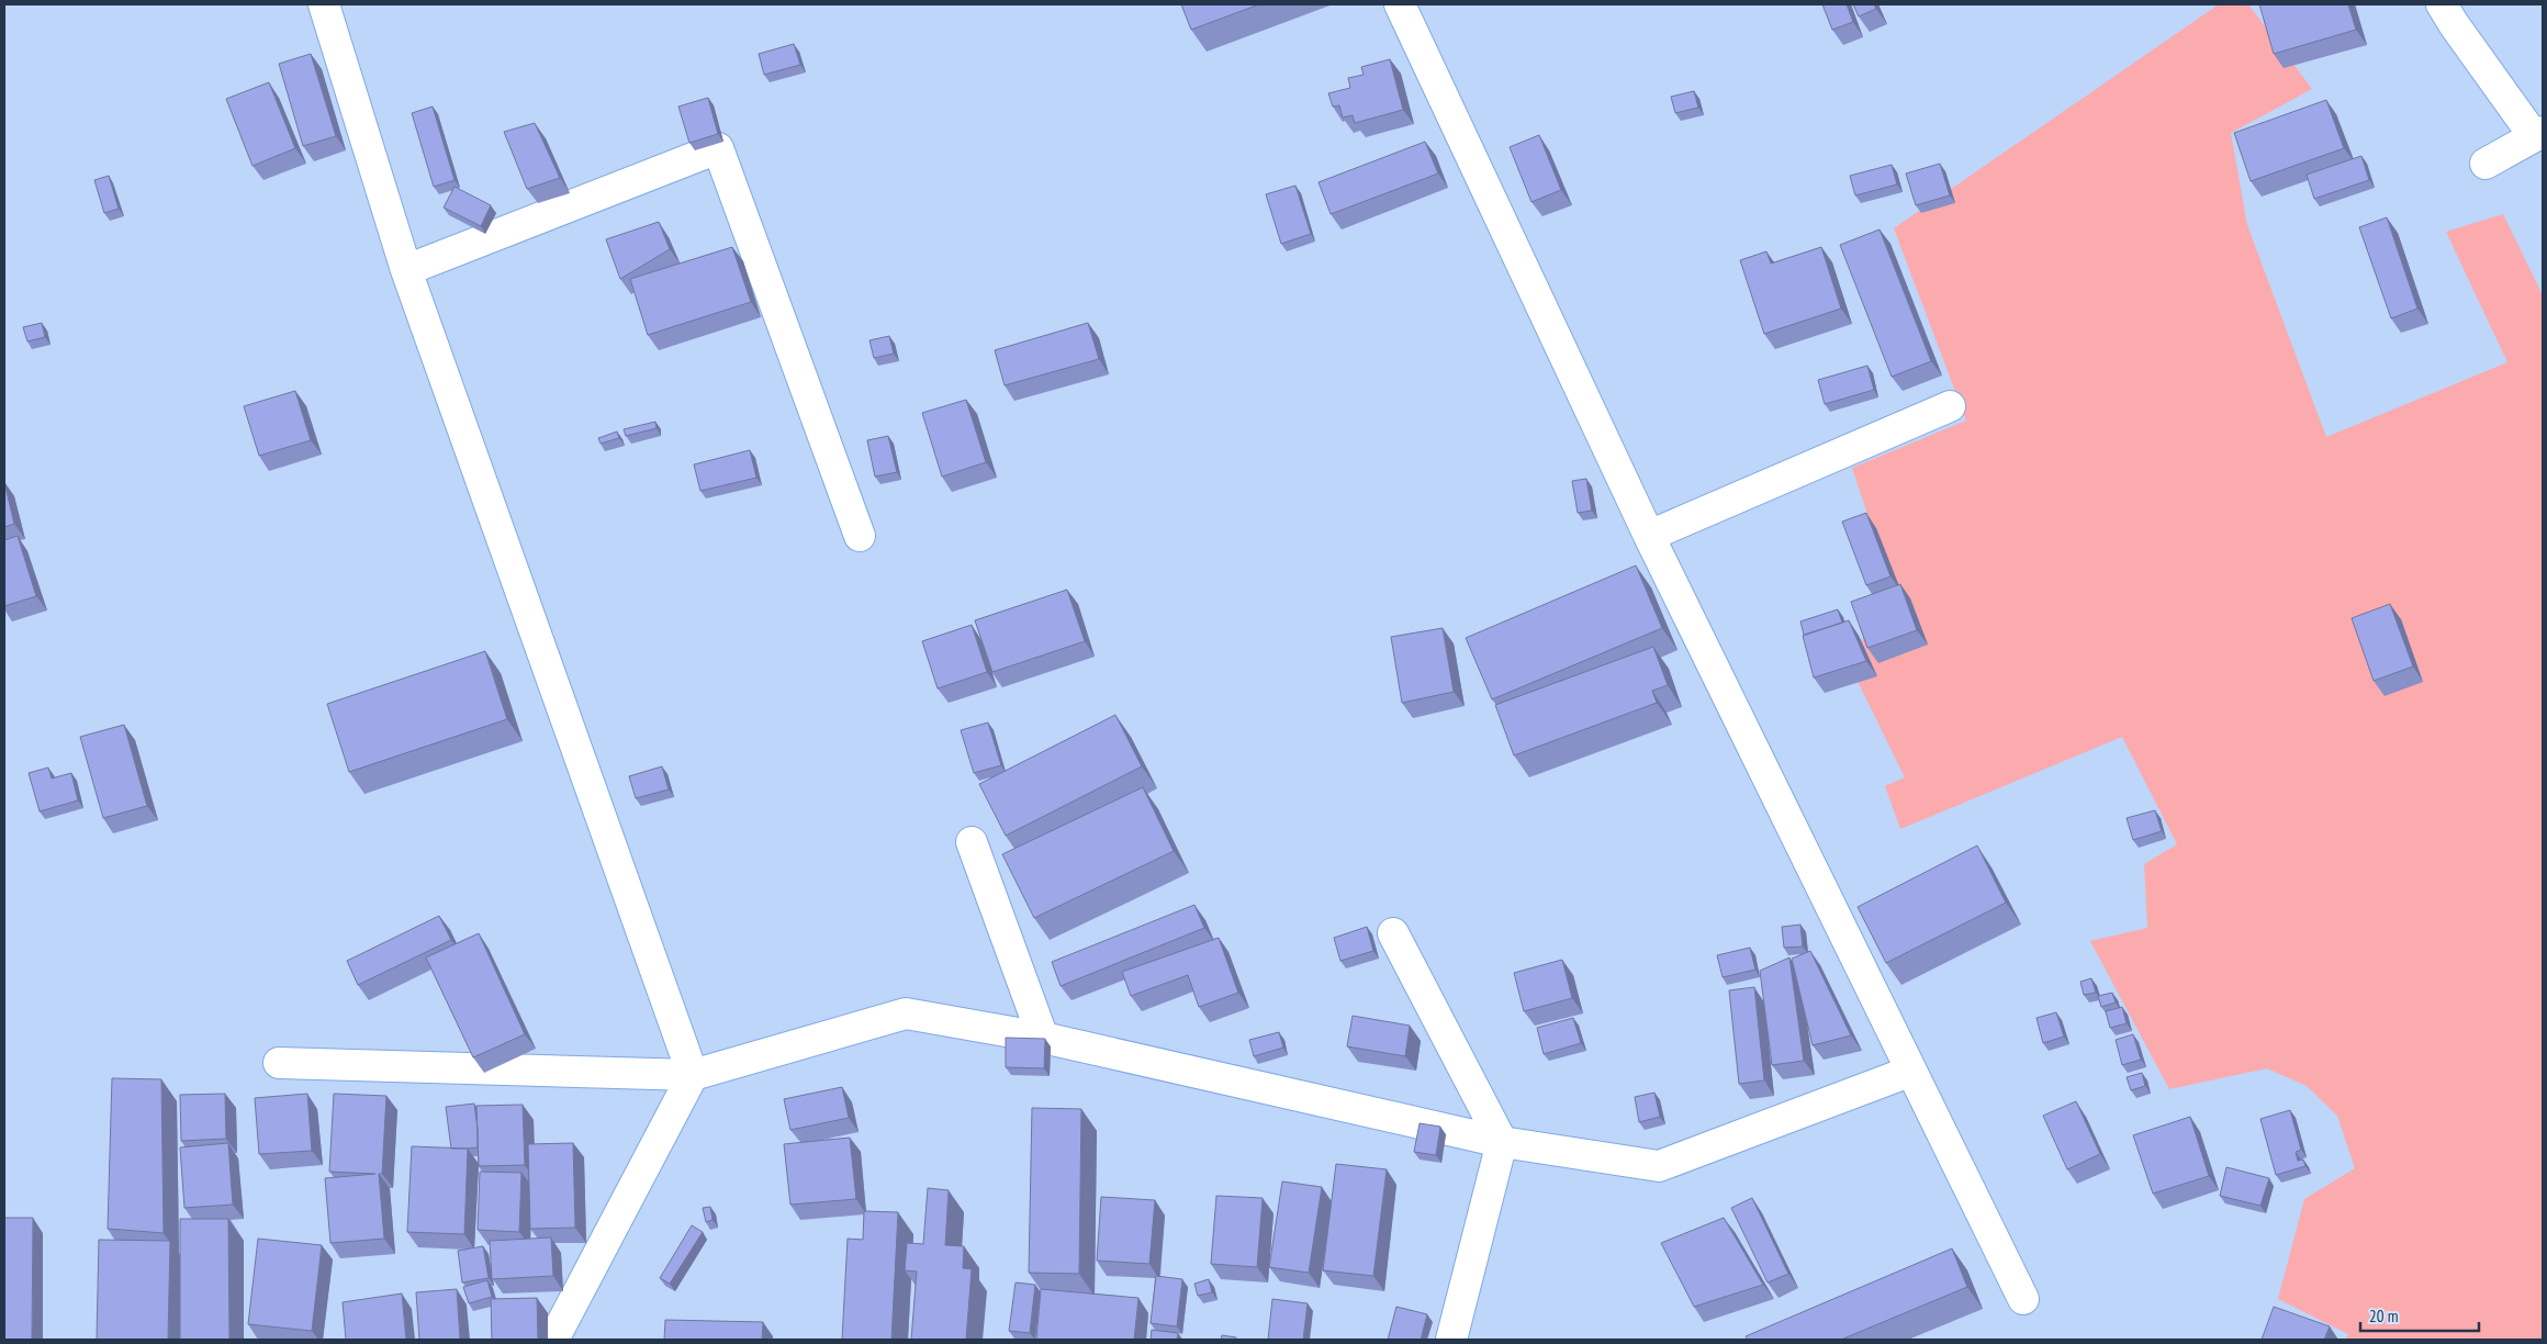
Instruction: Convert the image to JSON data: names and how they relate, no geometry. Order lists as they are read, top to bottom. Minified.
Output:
{"scale_bar":"20 m"}
